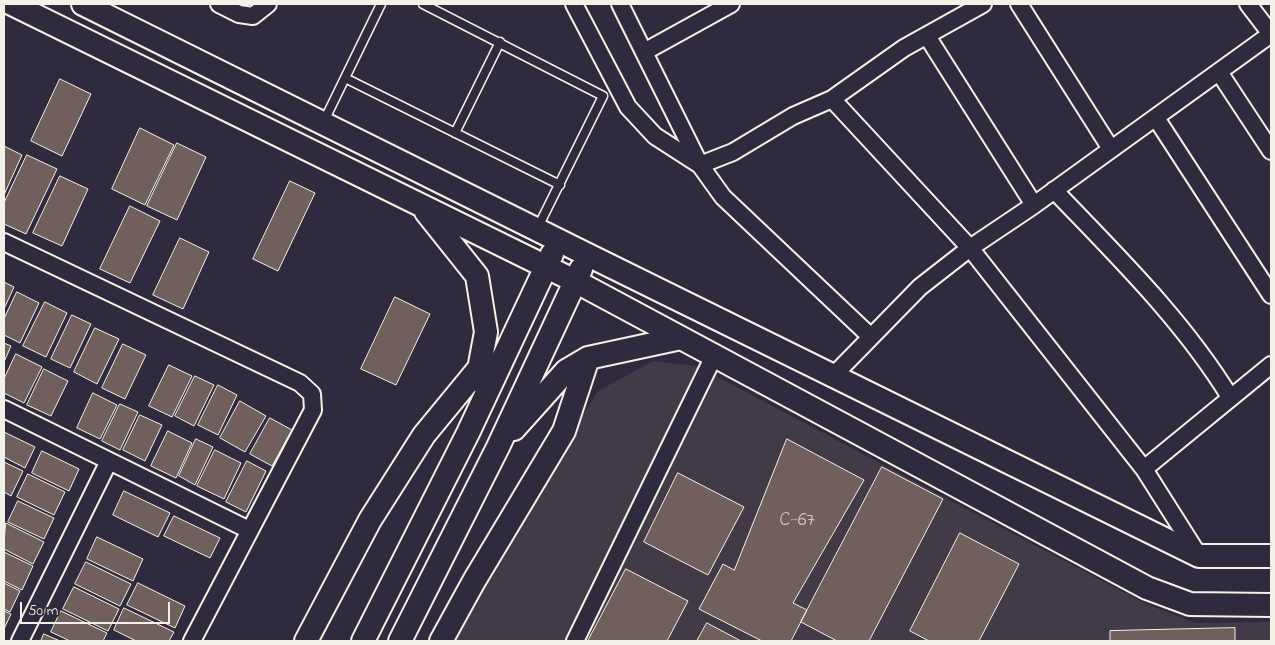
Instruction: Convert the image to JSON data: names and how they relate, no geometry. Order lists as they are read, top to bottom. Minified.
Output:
{"house_numbers":["C-67"],"scale_bar":"50 m"}
